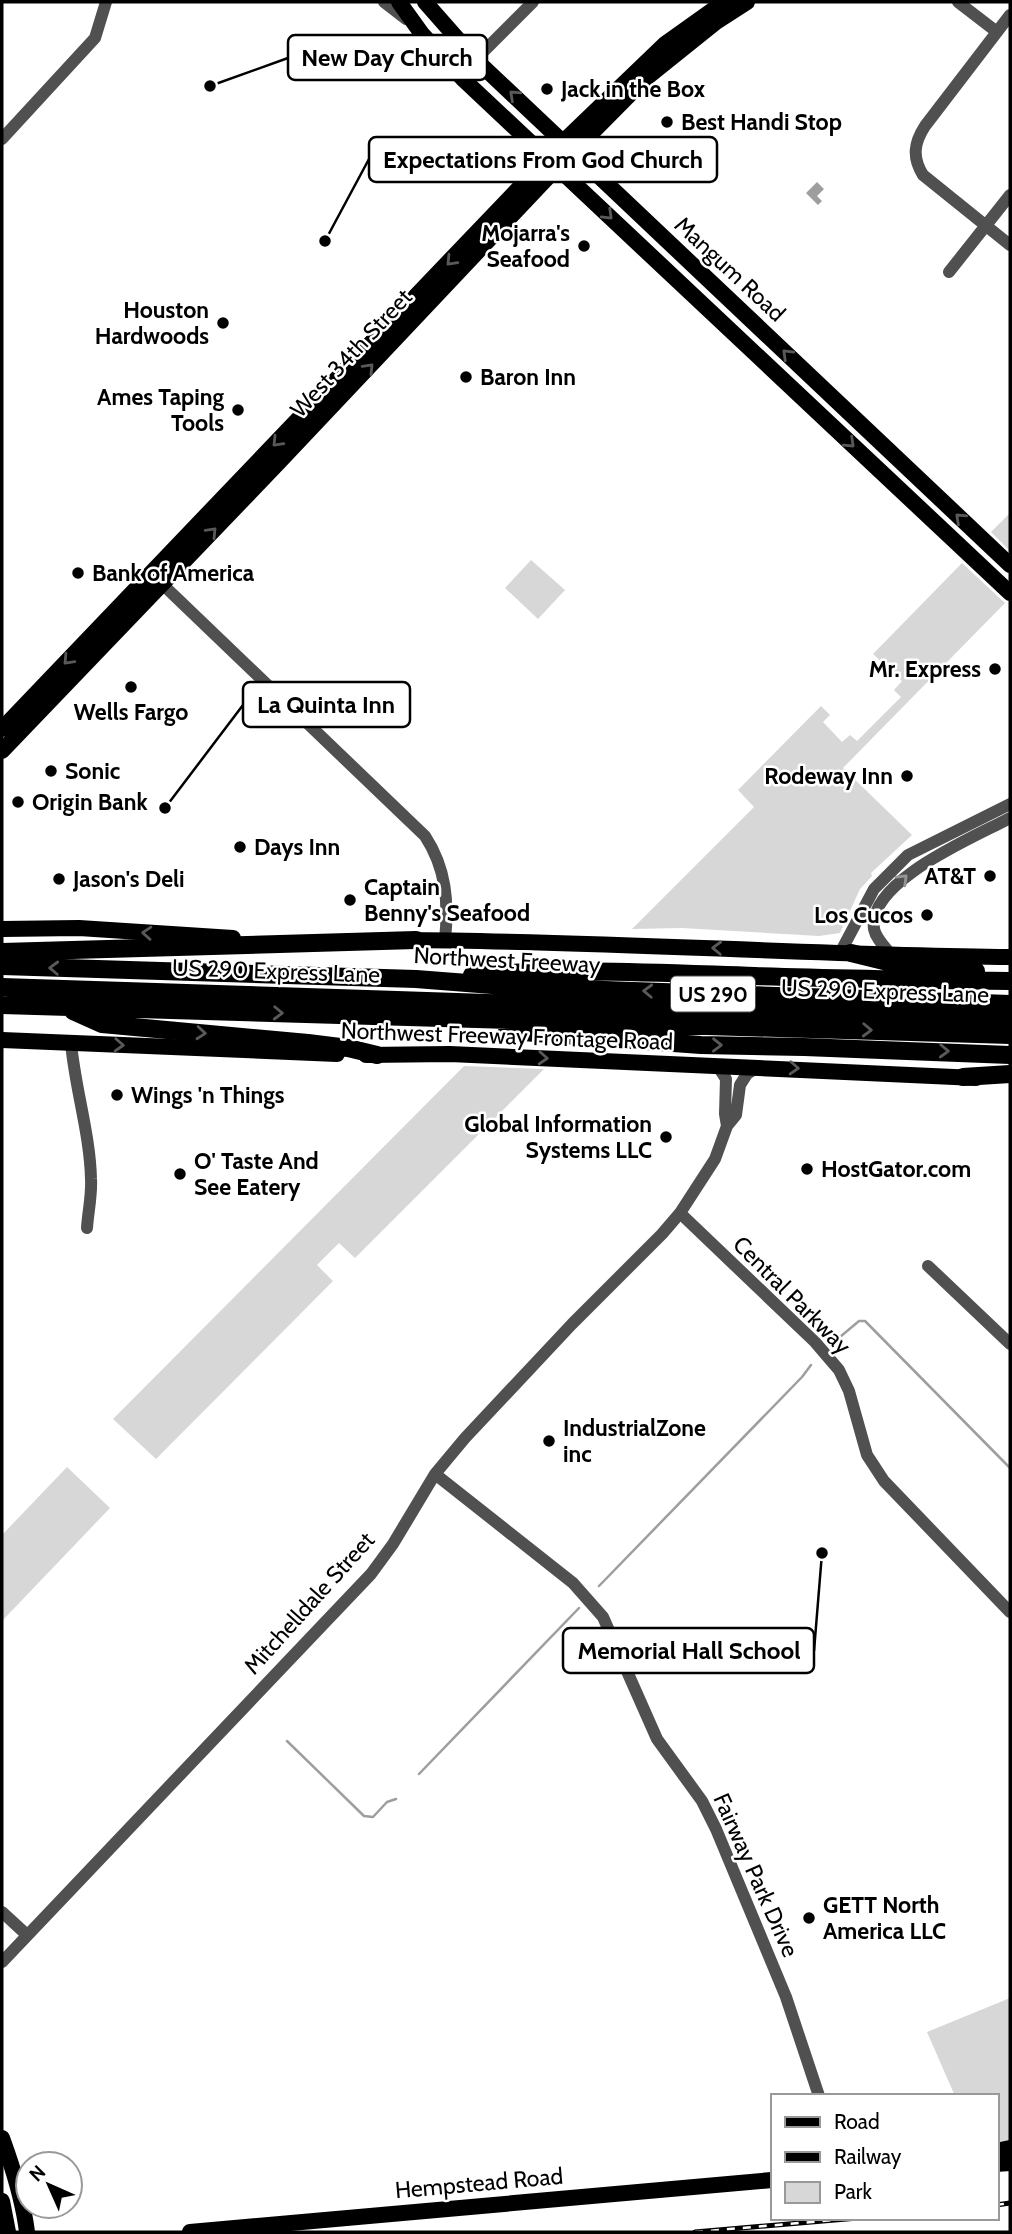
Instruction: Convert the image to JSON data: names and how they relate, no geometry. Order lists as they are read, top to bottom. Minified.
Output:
{"streets":{"highway":["Northwest Freeway","US 290 Express Lane","US 290"],"main road":["Mangum Road","West 34th Street","Northwest Freeway Frontage Road","Hempstead Road"],"street":["Central Parkway","Mitchelldale Street","Fairway Park Drive"]},"crossings":[["Mangum Road","West 34th Street"],["Northwest Freeway Frontage Road","Mitchelldale Street"],["Central Parkway","Mitchelldale Street"],["Mitchelldale Street","Fairway Park Drive"]],"places":["New Day Church","Jack in the Box","Best Handi Stop","Expectations From God Church","Mojarra's Seafood","Houston Hardwoods","Baron Inn","Ames Taping Tools","Bank of America","Mr. Express","Wells Fargo","Sonic","Rodeway Inn","Origin Bank","La Quinta Inn","Days Inn","AT&T","Jason's Deli","Captain Benny's Seafood","Los Cucos","Wings 'n Things","Global Information Systems LLC","HostGator.com","O' Taste And See Eatery","IndustrialZone inc","Memorial Hall School","GETT North America LLC"],"legend":["Road","Railway","Park"],"north":"top left"}
